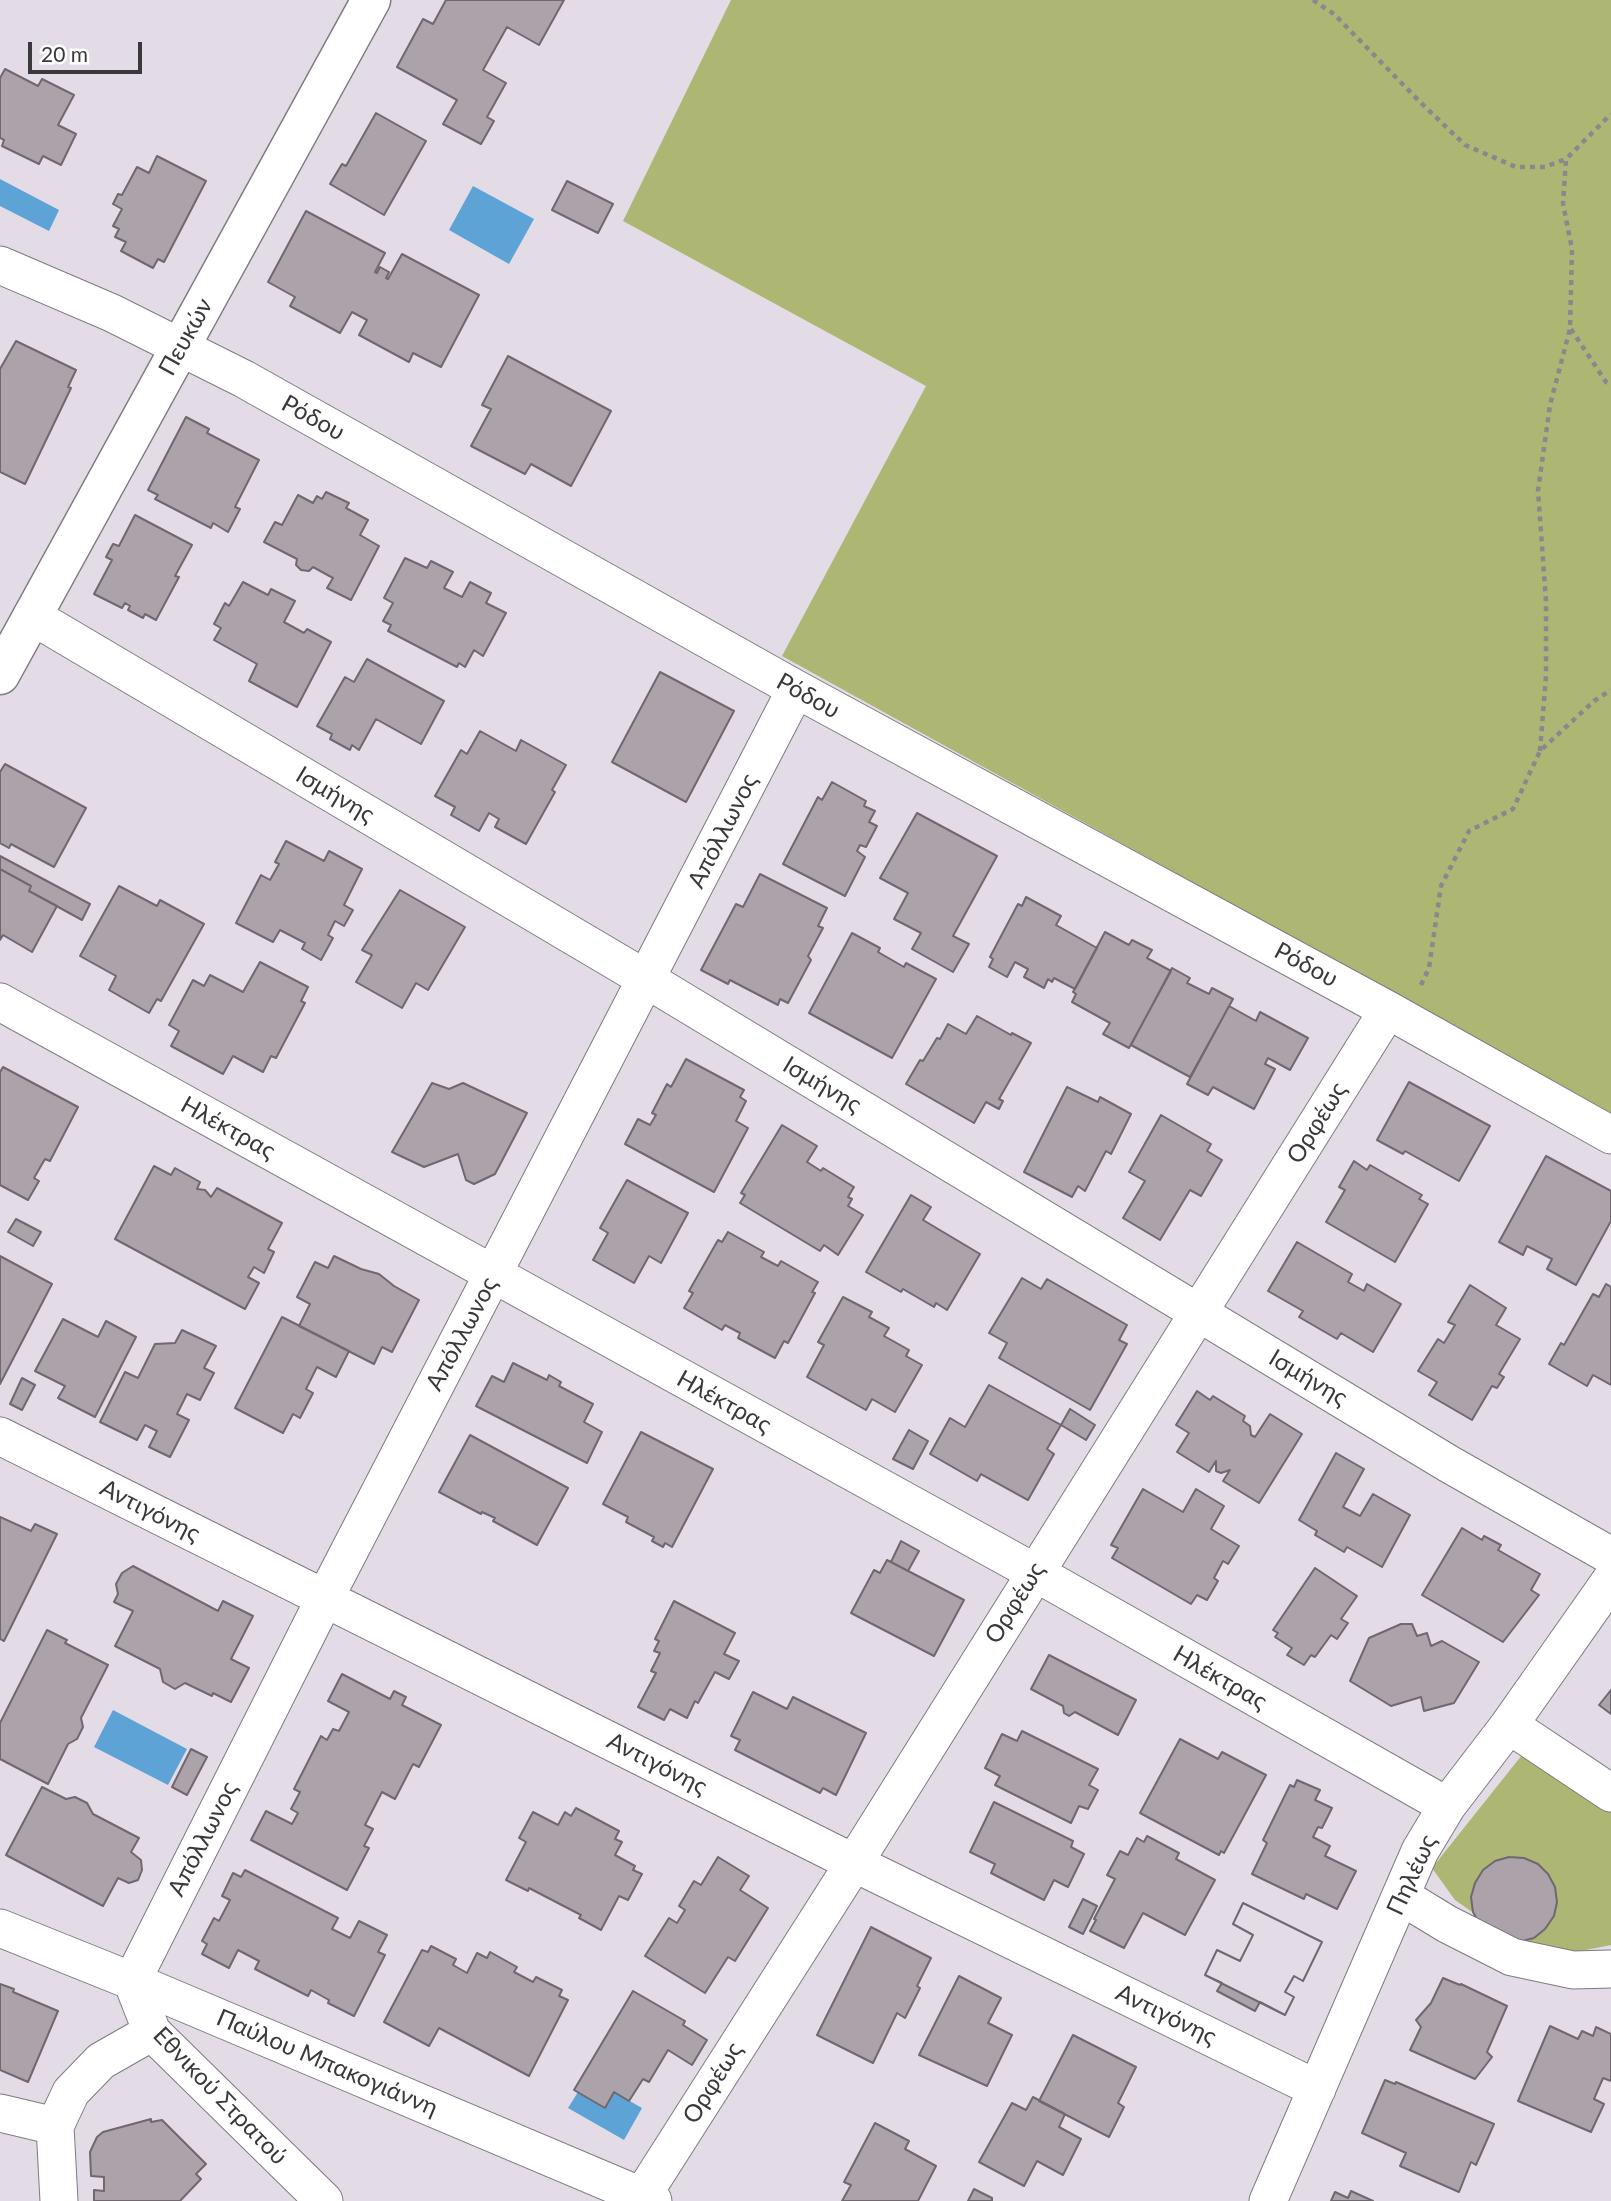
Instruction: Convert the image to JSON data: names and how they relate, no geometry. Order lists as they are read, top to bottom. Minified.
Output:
{"streets":{"street":["Πευκών","Ρόδου","Ισμήνης","Απόλλωνος","Ορφέως","Ηλέκτρας","Αντιγόνης","Πηλέως","Παύλου Μπακογιάννη","Εθνικού Στρατού"]},"crossings":[["Πευκών","Ρόδου"],["Πευκών","Ισμήνης"],["Ρόδου","Απόλλωνος"],["Ρόδου","Ορφέως"],["Ισμήνης","Απόλλωνος"],["Ισμήνης","Ορφέως"],["Απόλλωνος","Ηλέκτρας"],["Απόλλωνος","Αντιγόνης"],["Απόλλωνος","Παύλου Μπακογιάννη"],["Απόλλωνος","Εθνικού Στρατού"],["Ορφέως","Ηλέκτρας"],["Ορφέως","Αντιγόνης"],["Ορφέως","Παύλου Μπακογιάννη"],["Ηλέκτρας","Πηλέως"],["Αντιγόνης","Πηλέως"],["Παύλου Μπακογιάννη","Εθνικού Στρατού"]],"scale_bar":"20 m"}
